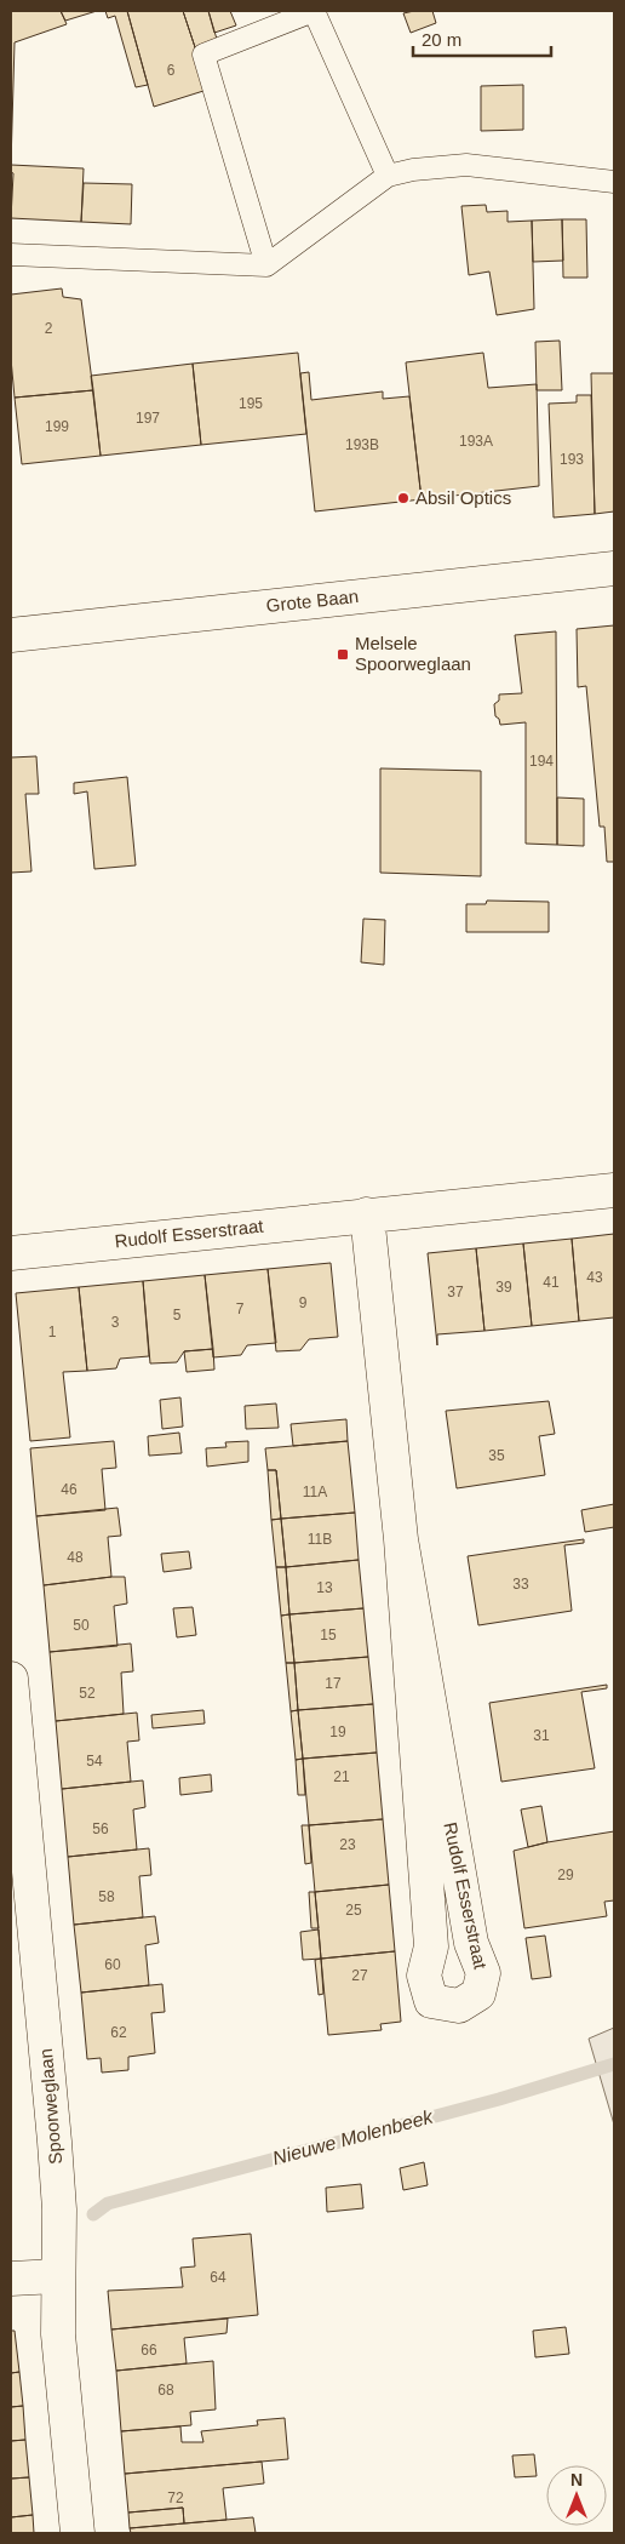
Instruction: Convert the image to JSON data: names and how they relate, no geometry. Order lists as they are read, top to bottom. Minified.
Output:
{"streets":{"street":["Grote Baan","Rudolf Esserstraat","Spoorweglaan"]},"water":["Nieuwe Molenbeek"],"places":{"other":["Absil Optics"],"transit":["Melsele Spoorweglaan"]},"house_numbers":["6","2","195","197","199","193A","193B","193","194","43","41","39","37","9","7","5","3","1","35","46","11A","11B","48","33","13","50","15","17","52","19","31","54","21","56","23","29","58","25","60","27","62","64","66","68","72"],"scale_bar":"20 m","north":"top"}
